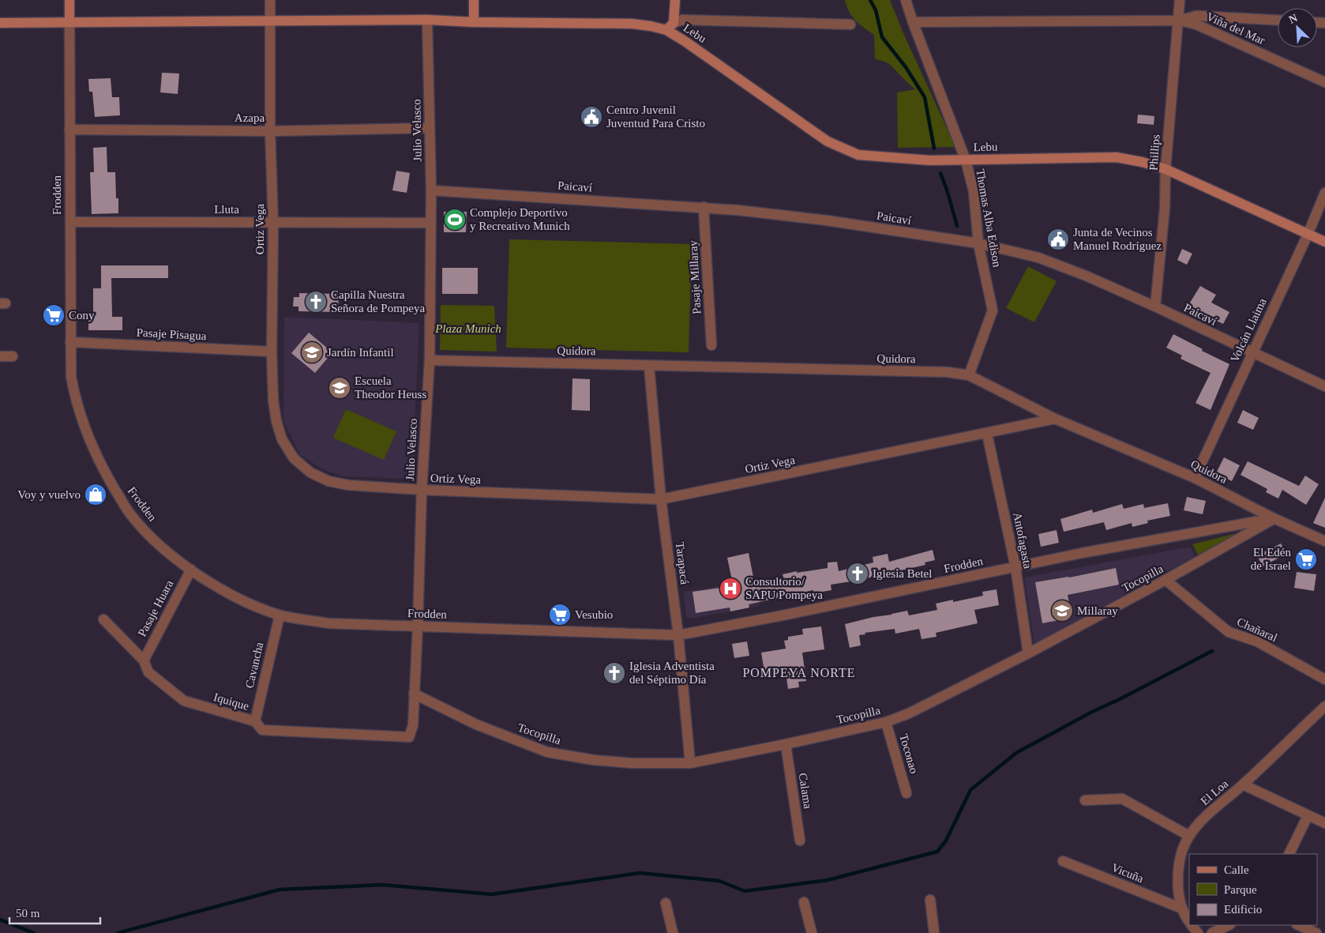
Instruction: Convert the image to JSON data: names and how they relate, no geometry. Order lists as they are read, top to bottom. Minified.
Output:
{"streets":{"main road":["Lebu","Frodden"],"street":["Viña del Mar","Azapa","Julio Velasco","Phillips","Paicaví","Lluta","Thomas Alba Edison","Ortiz Vega","Pasaje Millaray","Volcán Llaima","Pasaje Pisagua","Quidora","Antofagasta","Tarapacá","Tocopilla","Pasaje Huara","Chañaral","Cavancha","Iquique","Toconao","Calama","El Loa","Vicuña"]},"crossings":[["Viña del Mar","Phillips"],["Lebu","Julio Velasco"],["Lebu","Phillips"],["Lebu","Frodden"],["Lebu","Thomas Alba Edison"],["Lebu","Ortiz Vega"],["Lebu","Volcán Llaima"],["Azapa","Julio Velasco"],["Azapa","Frodden"],["Azapa","Ortiz Vega"],["Julio Velasco","Paicaví"],["Julio Velasco","Frodden"],["Julio Velasco","Lluta"],["Julio Velasco","Ortiz Vega"],["Julio Velasco","Quidora"],["Julio Velasco","Tocopilla"],["Julio Velasco","Iquique"],["Phillips","Paicaví"],["Paicaví","Thomas Alba Edison"],["Paicaví","Pasaje Millaray"],["Paicaví","Volcán Llaima"],["Frodden","Lluta"],["Frodden","Pasaje Pisagua"],["Frodden","Quidora"],["Frodden","Antofagasta"],["Frodden","Tarapacá"],["Frodden","Tocopilla"],["Frodden","Pasaje Huara"],["Frodden","Cavancha"],["Lluta","Ortiz Vega"],["Thomas Alba Edison","Quidora"],["Ortiz Vega","Pasaje Pisagua"],["Ortiz Vega","Quidora"],["Ortiz Vega","Antofagasta"],["Ortiz Vega","Tarapacá"],["Volcán Llaima","Quidora"],["Quidora","Tarapacá"],["Quidora","Tocopilla"],["Antofagasta","Tocopilla"],["Tarapacá","Tocopilla"],["Tocopilla","Chañaral"],["Tocopilla","Toconao"],["Tocopilla","Calama"],["Pasaje Huara","Iquique"],["Cavancha","Iquique"],["El Loa","Vicuña"]],"districts":["POMPEYA NORTE"],"parks":["Plaza Munich"],"places":{"public building":["Centro Juvenil Juventud Para Cristo","Junta de Vecinos Manuel Rodríguez"],"sports":["Complejo Deportivo y Recreativo Munich"],"church":["Capilla Nuestra Señora de Pompeya","Iglesia Betel","Iglesia Adventista del Séptimo Día"],"supermarket":["Cony","El Edén de Israel","Vesubio"],"school or university":["Jardín Infantil","Escuela Theodor Heuss","Millaray"],"shop":["Voy y vuelvo"],"hospital":["Consultorio/ SAPU Pompeya"]},"legend":["Calle","Parque","Edificio"],"scale_bar":"50 m","north":"top left"}
